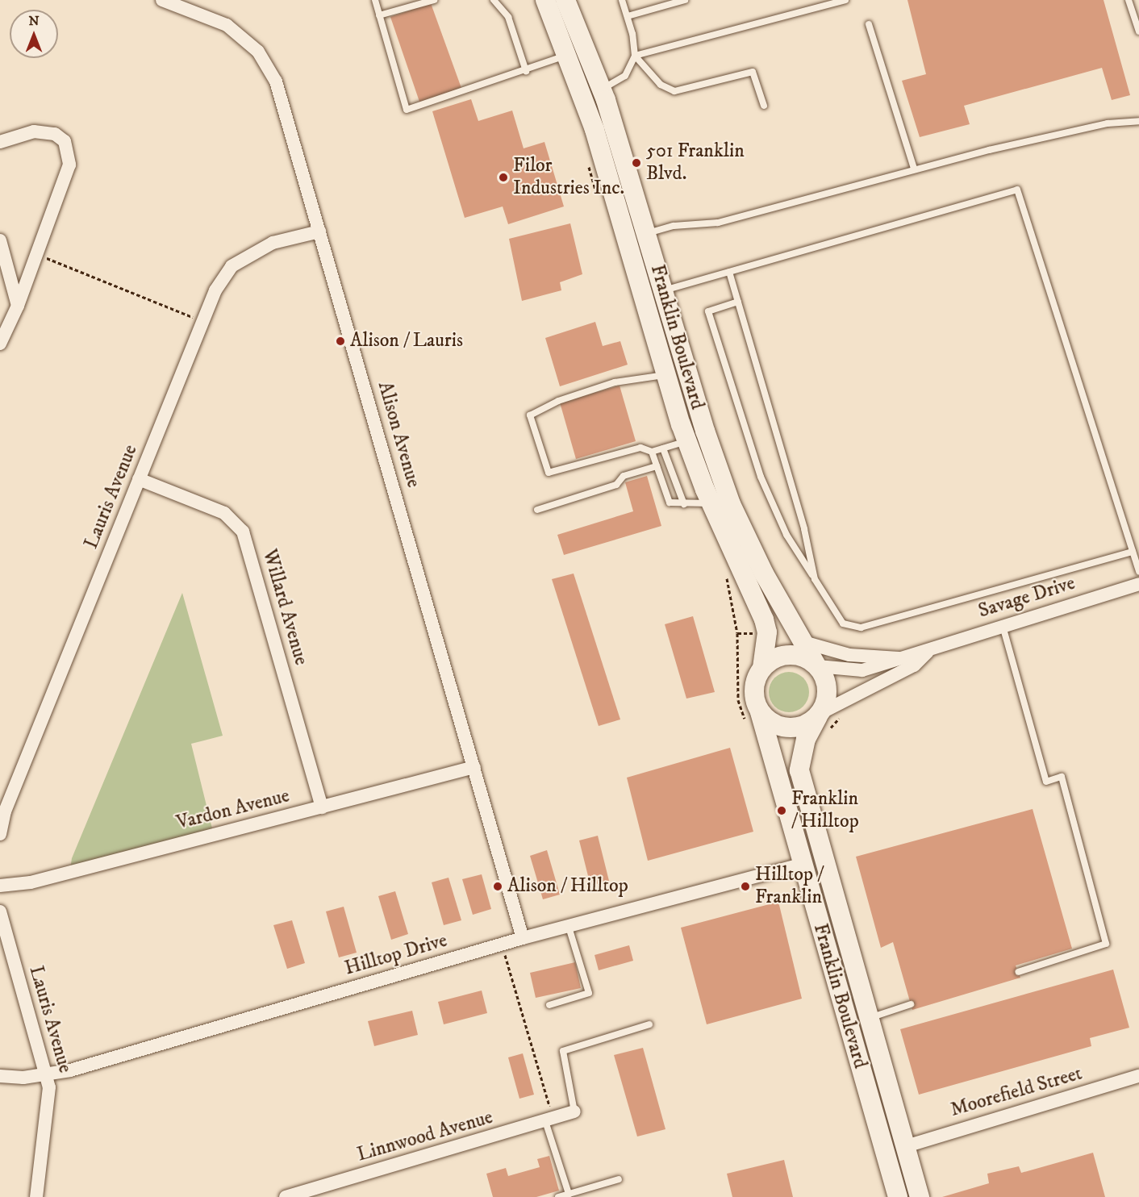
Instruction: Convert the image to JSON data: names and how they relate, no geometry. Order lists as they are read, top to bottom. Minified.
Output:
{"streets":{"main road":["Franklin Boulevard"],"street":["Alison Avenue","Lauris Avenue","Savage Drive","Willard Avenue","Vardon Avenue","Hilltop Drive","Moorefield Street","Linnwood Avenue"]},"crossings":[["Franklin Boulevard","Savage Drive"],["Franklin Boulevard","Hilltop Drive"],["Franklin Boulevard","Moorefield Street"],["Alison Avenue","Lauris Avenue"],["Alison Avenue","Vardon Avenue"],["Alison Avenue","Hilltop Drive"],["Lauris Avenue","Willard Avenue"],["Lauris Avenue","Hilltop Drive"],["Willard Avenue","Vardon Avenue"]],"places":["501 Franklin Blvd.","Filor Industries Inc.","Alison / Lauris","Franklin / Hilltop","Alison / Hilltop","Hilltop / Franklin"],"north":"top"}
